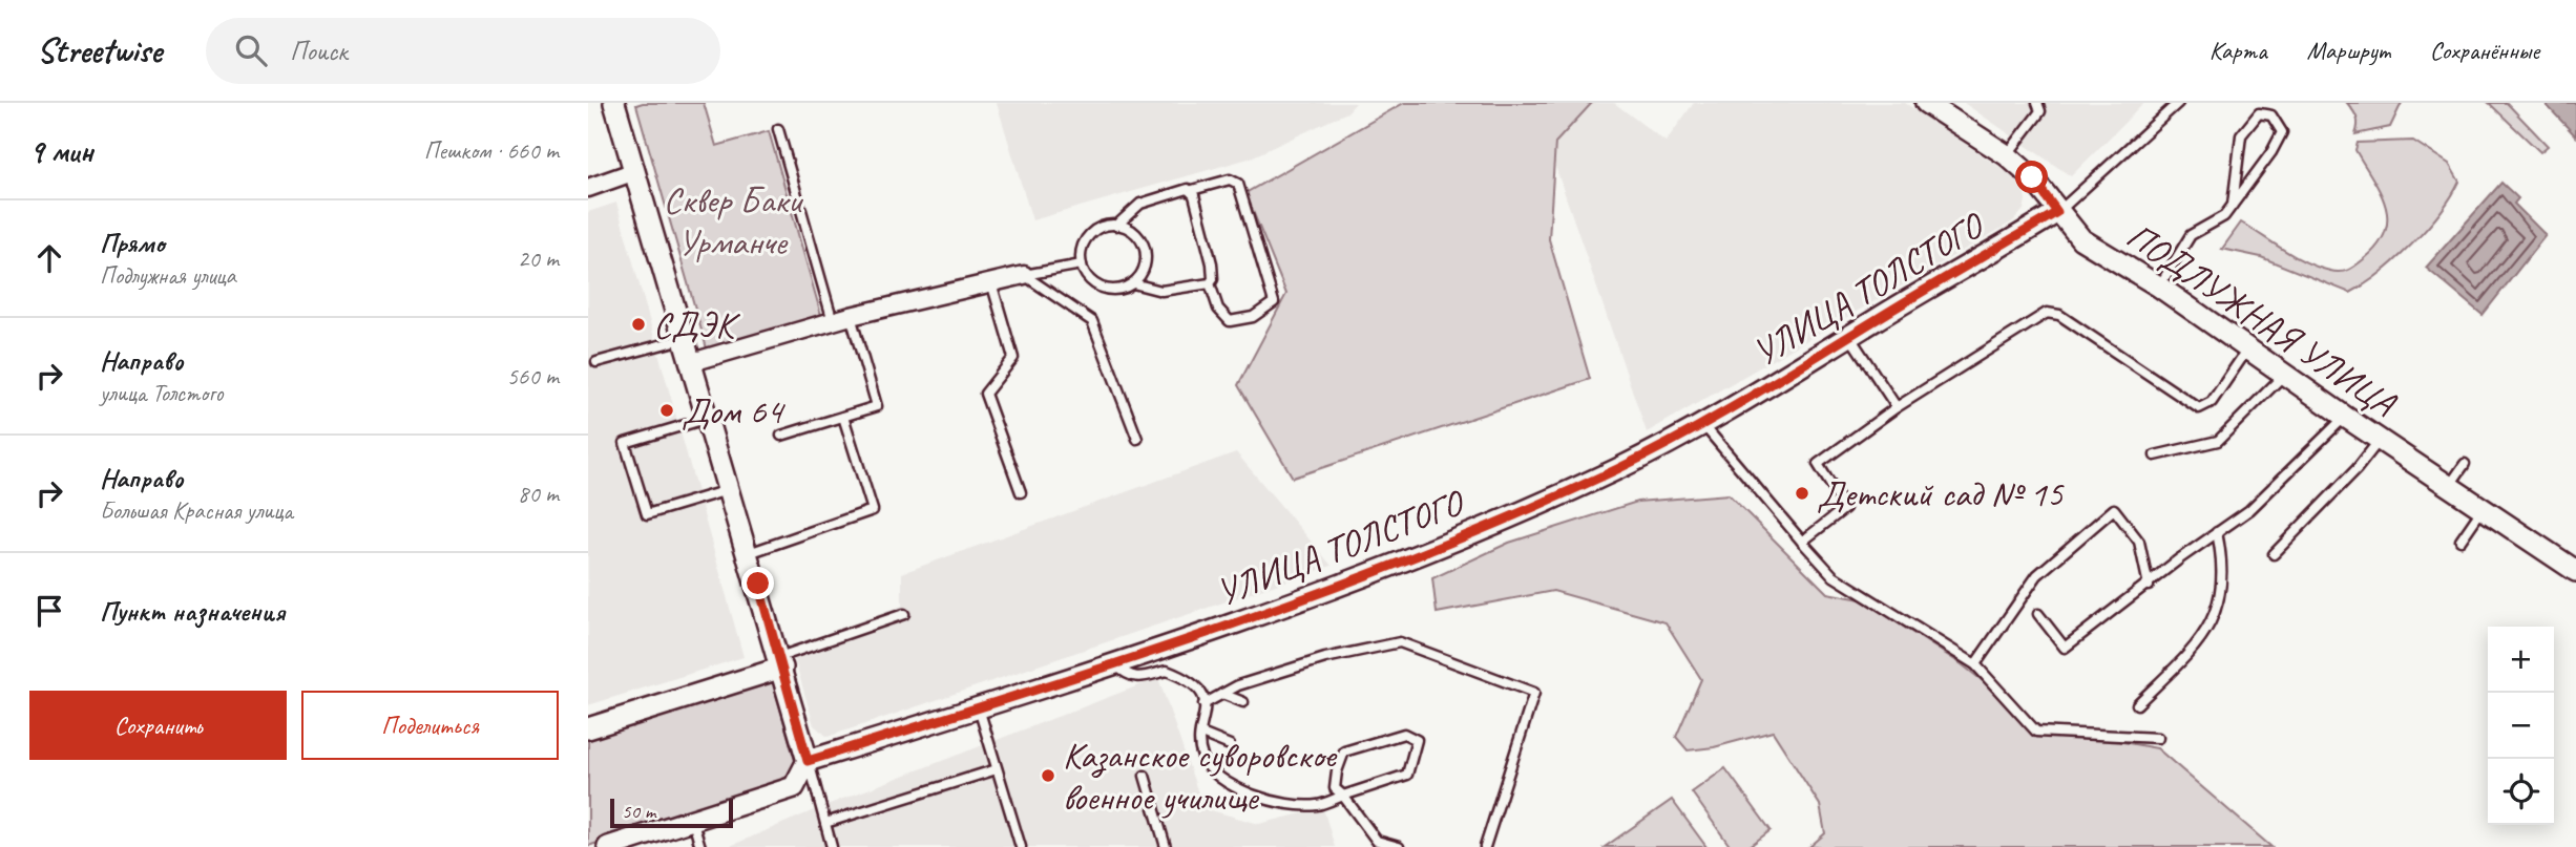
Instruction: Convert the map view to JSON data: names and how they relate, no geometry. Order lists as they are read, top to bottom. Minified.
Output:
{"streets":{"street":["УЛИЦА ТОЛСТОГО","ПОДЛУЖНАЯ УЛИЦА"]},"crossings":[["УЛИЦА ТОЛСТОГО","ПОДЛУЖНАЯ УЛИЦА"]],"parks":["Сквер Баки Урманче"],"places":["СДЭК","Дом 64","Детский сад № 15","Казанское суворовское военное училище"],"scale_bar":"50 m","page":{"header":"Streetwise","search":"Поиск","nav":["Карта","Маршрут","Сохранённые"],"heading":["9 мин","Пешком · 660 m"],"list":[["Прямо","Подлужная улица","20 m"],["Направо","улица Толстого","560 m"],["Направо","Большая Красная улица","80 m"],"Пункт назначения"],"map_buttons":["+","−"],"buttons":["Сохранить","Поделиться"],"scale":"50 m"}}
